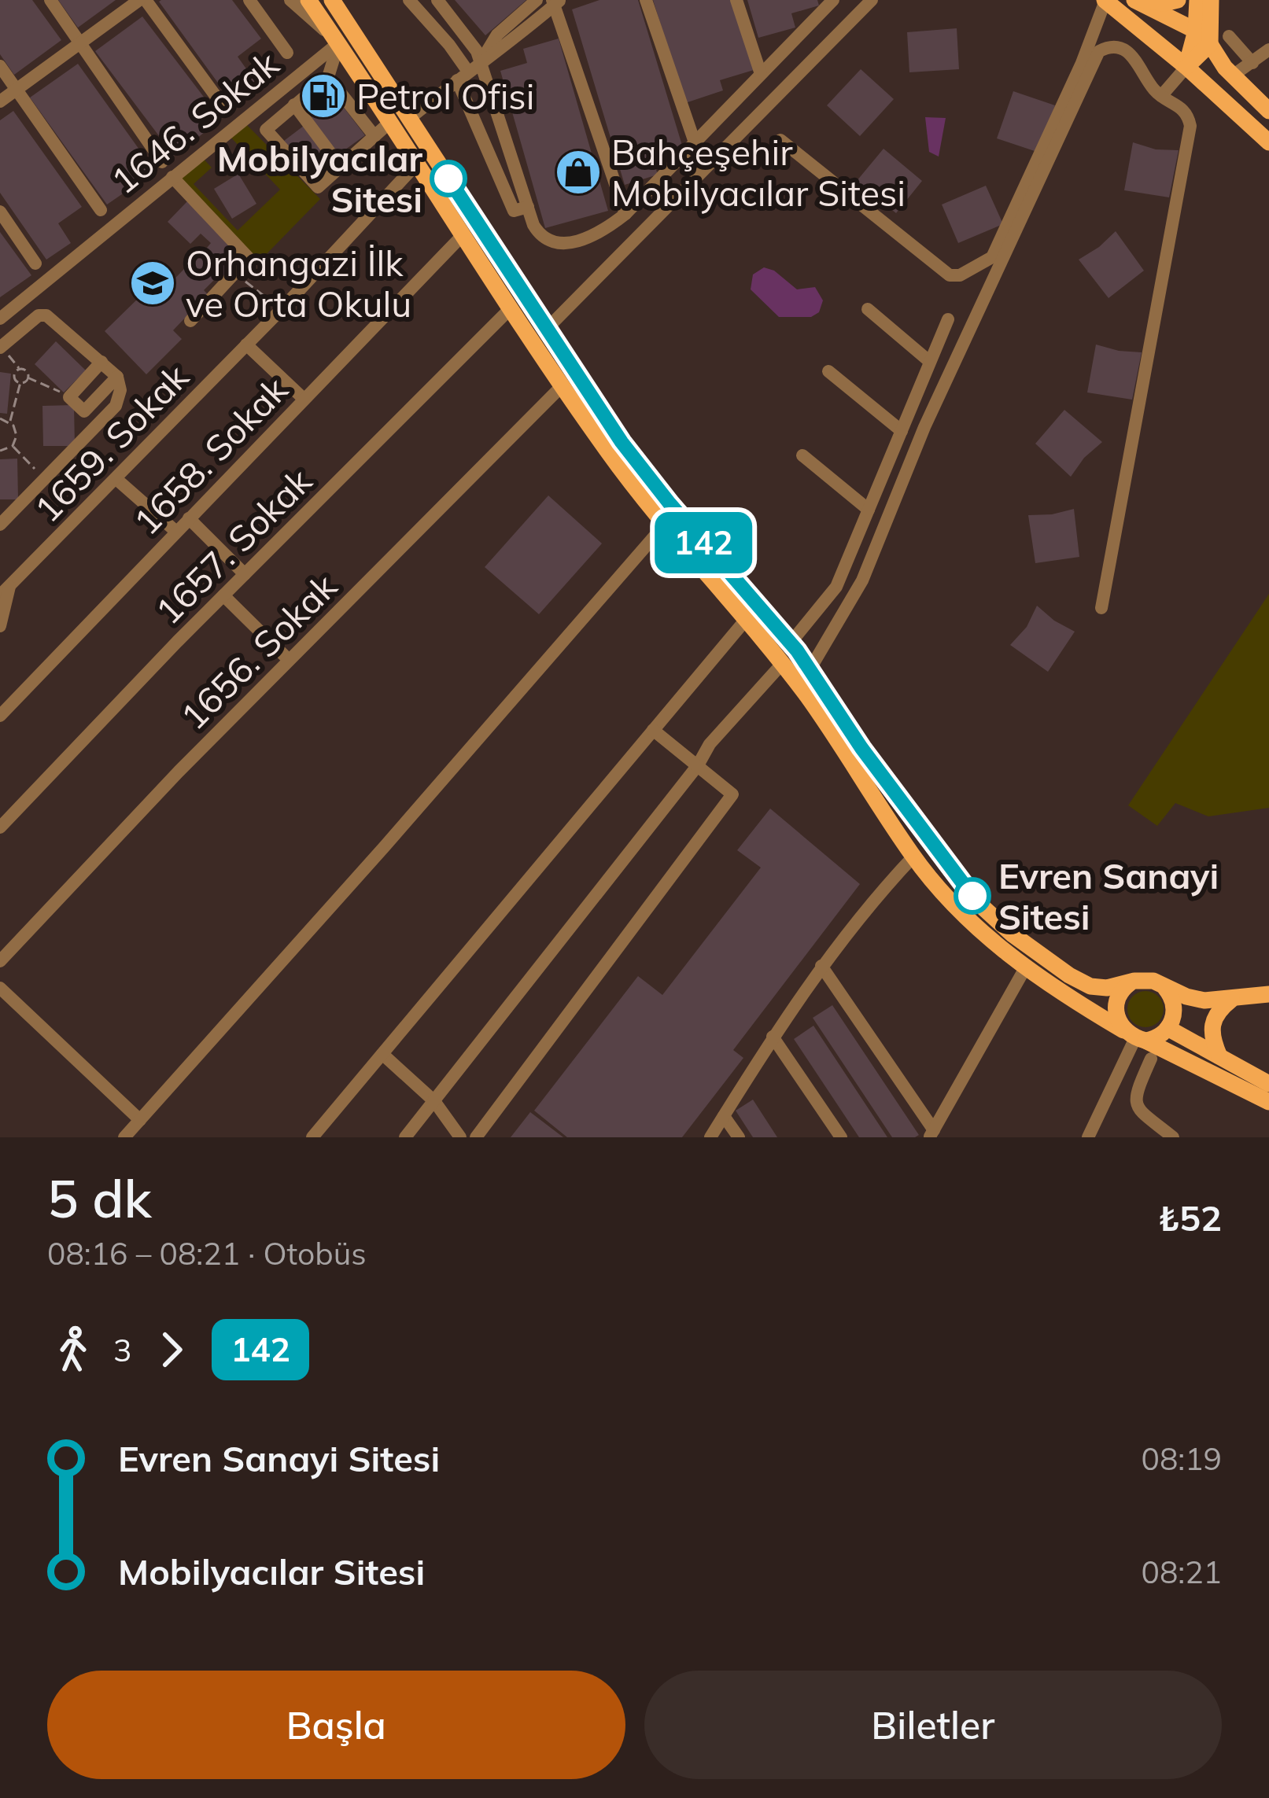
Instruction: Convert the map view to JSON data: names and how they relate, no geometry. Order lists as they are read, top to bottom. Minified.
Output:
{"streets":{"street":["1646. Sokak","1659. Sokak","1658. Sokak","1657. Sokak","1656. Sokak"]},"places":{"fuel station":["Petrol Ofisi"],"shop":["Bahçeşehir Mobilyacılar Sitesi"],"other":["Mobilyacılar Sitesi","Evren Sanayi Sitesi"],"school or university":["Orhangazi İlk ve Orta Okulu"]},"lines":["bus line 142"],"page":{"on_map":"142","heading":["5 dk","08:16 – 08:21 · Otobüs","₺52"],"legs":["3","142"],"list":[{"name":"Evren Sanayi Sitesi","value":"08:19"},{"name":"Mobilyacılar Sitesi","value":"08:21"}],"buttons":["Başla","Biletler"]}}
